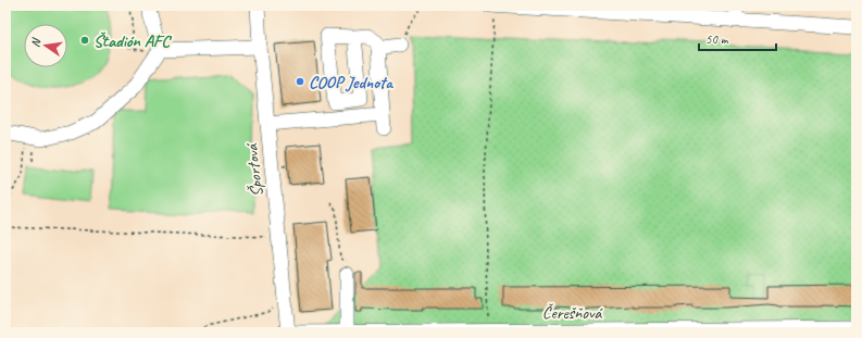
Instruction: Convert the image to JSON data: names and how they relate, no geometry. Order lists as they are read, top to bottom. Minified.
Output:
{"streets":{"street":["Športová","Čerešňová"]},"crossings":[["Športová","Čerešňová"]],"places":["Štadión AFC","COOP Jednota"],"scale_bar":"50 m","north":"left"}
